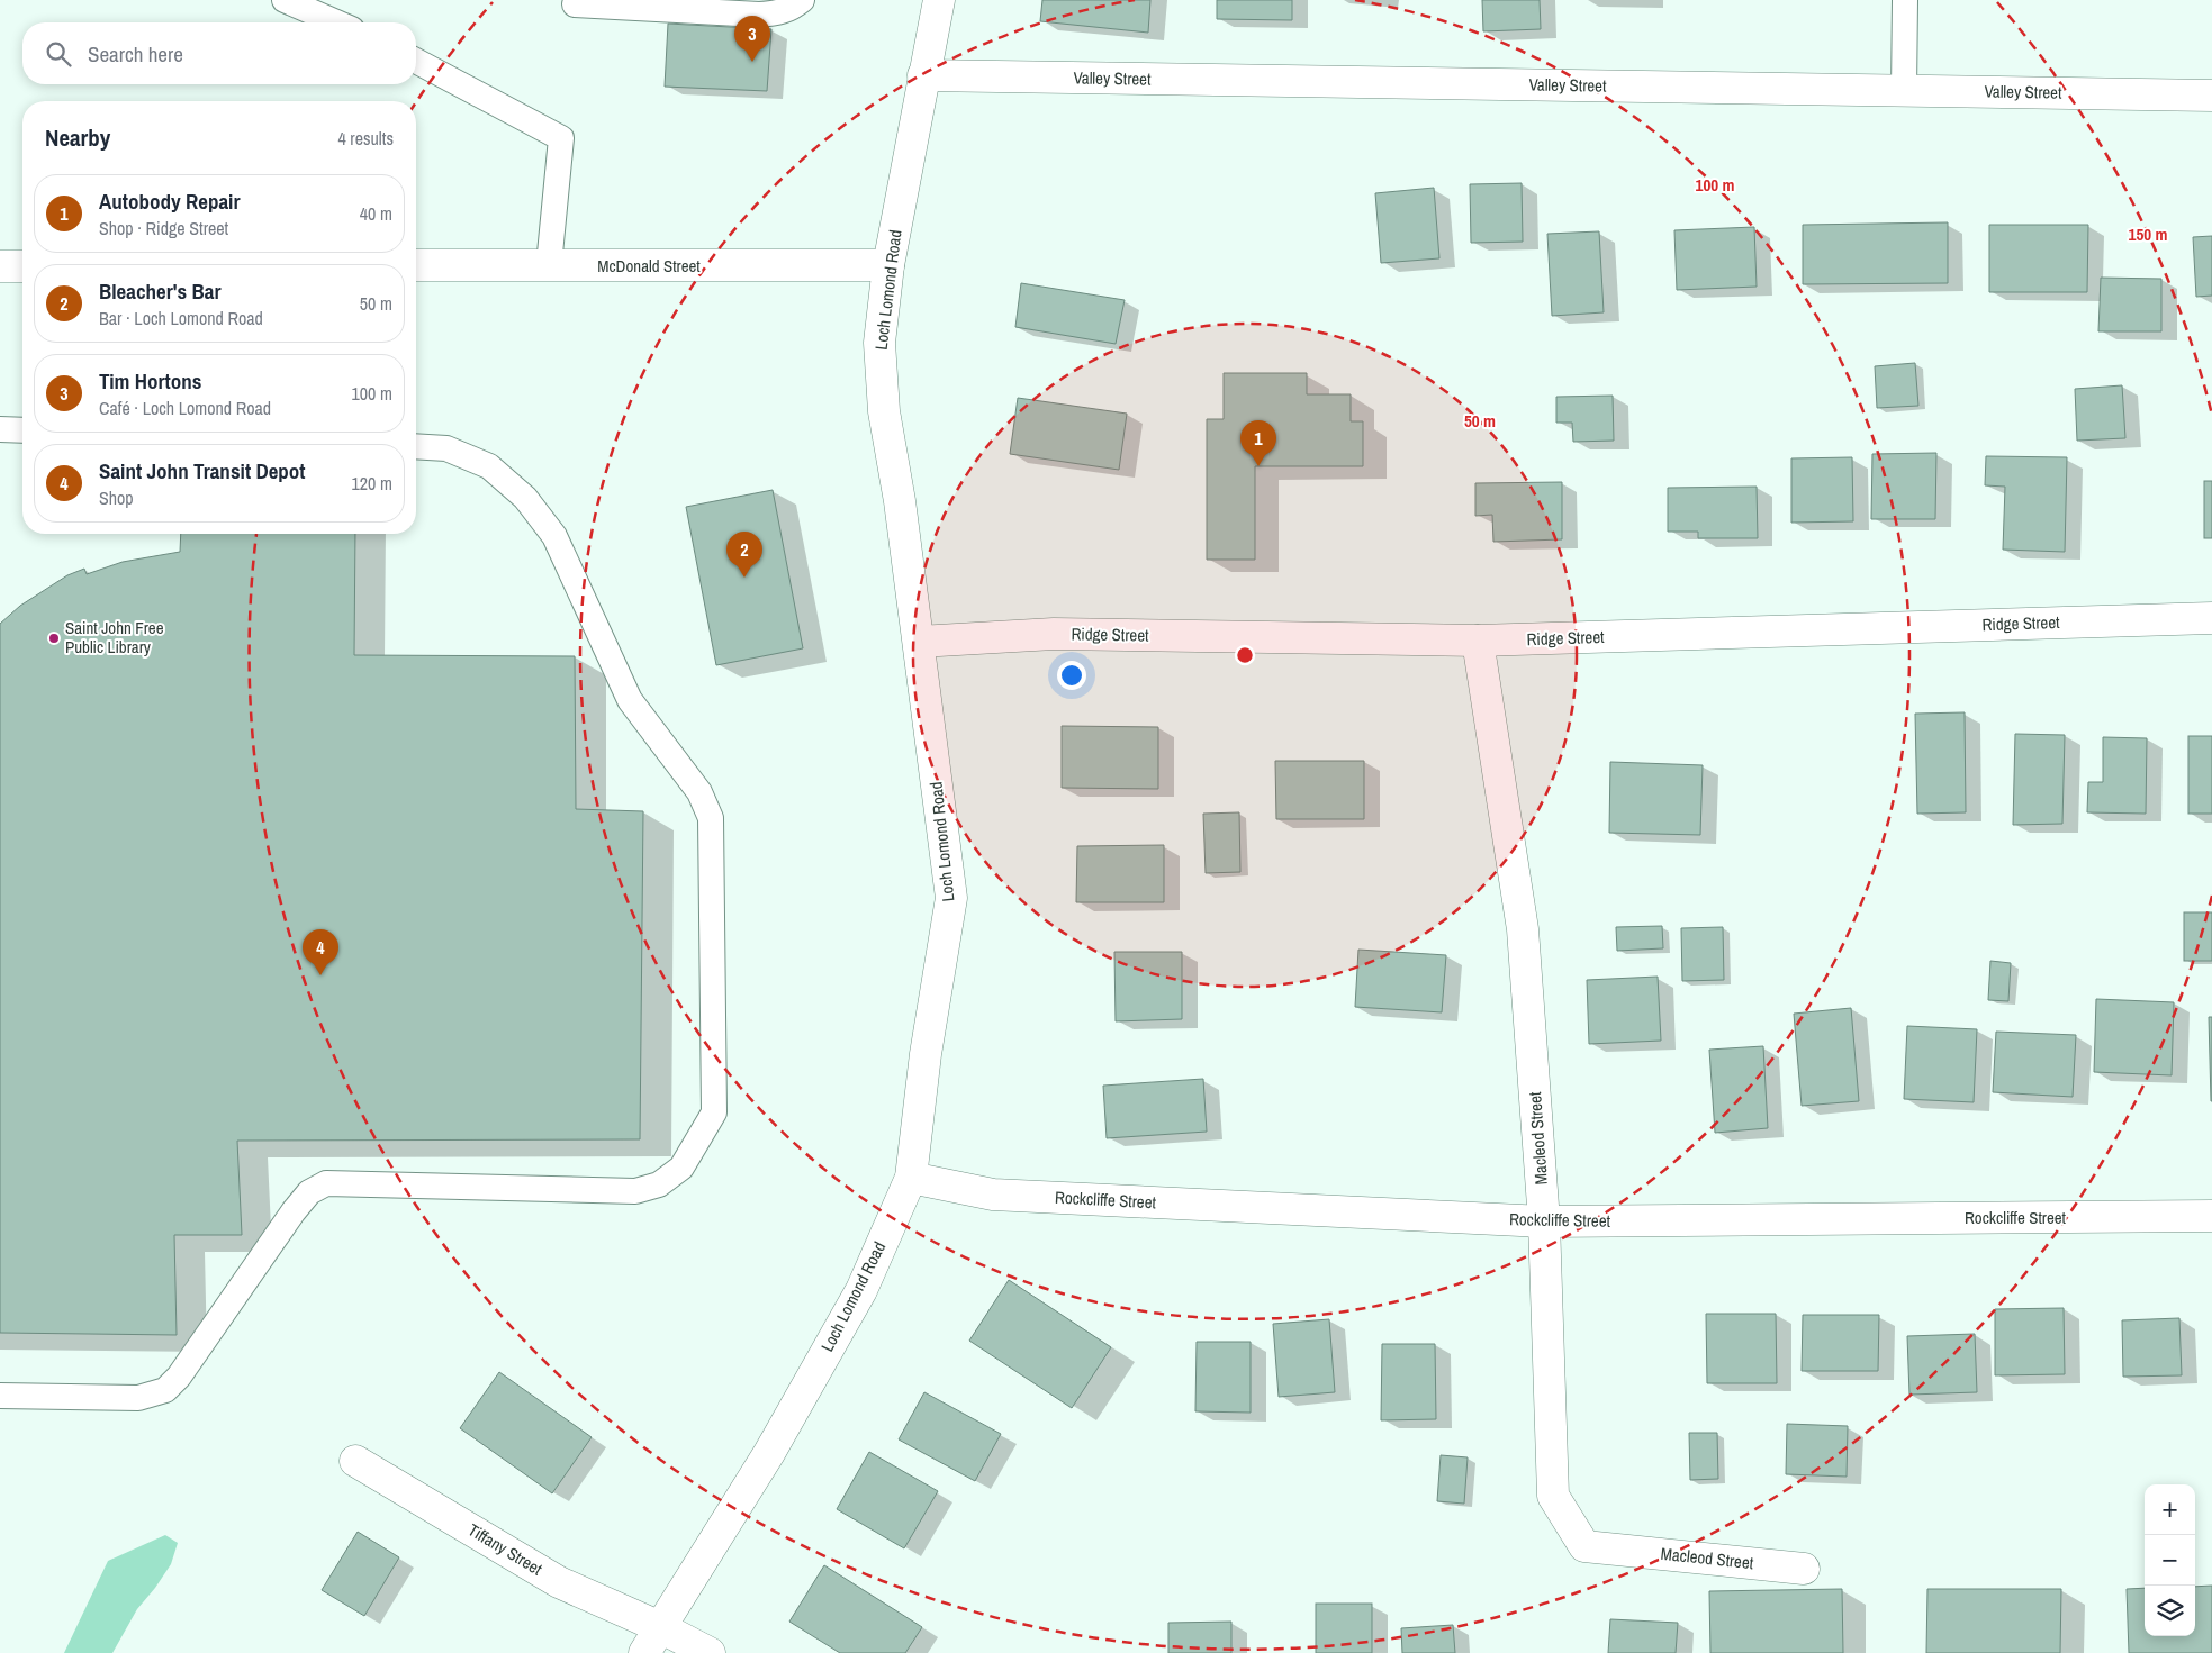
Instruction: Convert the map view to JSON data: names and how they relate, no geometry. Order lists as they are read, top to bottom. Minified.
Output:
{"streets":{"street":["Valley Street","McDonald Street","Loch Lomond Road","Ridge Street","Macleod Street","Rockcliffe Street","Tiffany Street"]},"crossings":[["Valley Street","Loch Lomond Road"],["McDonald Street","Loch Lomond Road"],["Loch Lomond Road","Ridge Street"],["Loch Lomond Road","Rockcliffe Street"],["Loch Lomond Road","Tiffany Street"],["Ridge Street","Macleod Street"],["Macleod Street","Rockcliffe Street"]],"places":["Saint John Free Public Library"],"page":{"pins":["3","1","2","4"],"search":"Search here","heading":["Nearby","4 results"],"list":[{"mark":"1","name":"Autobody Repair","note":"Shop · Ridge Street","value":"40 m"},{"mark":"2","name":"Bleacher's Bar","note":"Bar · Loch Lomond Road","value":"50 m"},{"mark":"3","name":"Tim Hortons","note":"Café · Loch Lomond Road","value":"100 m"},{"mark":"4","name":"Saint John Transit Depot","note":"Shop","value":"120 m"}],"map_buttons":["+","−"]},"rings":["100 m","150 m","50 m"]}
